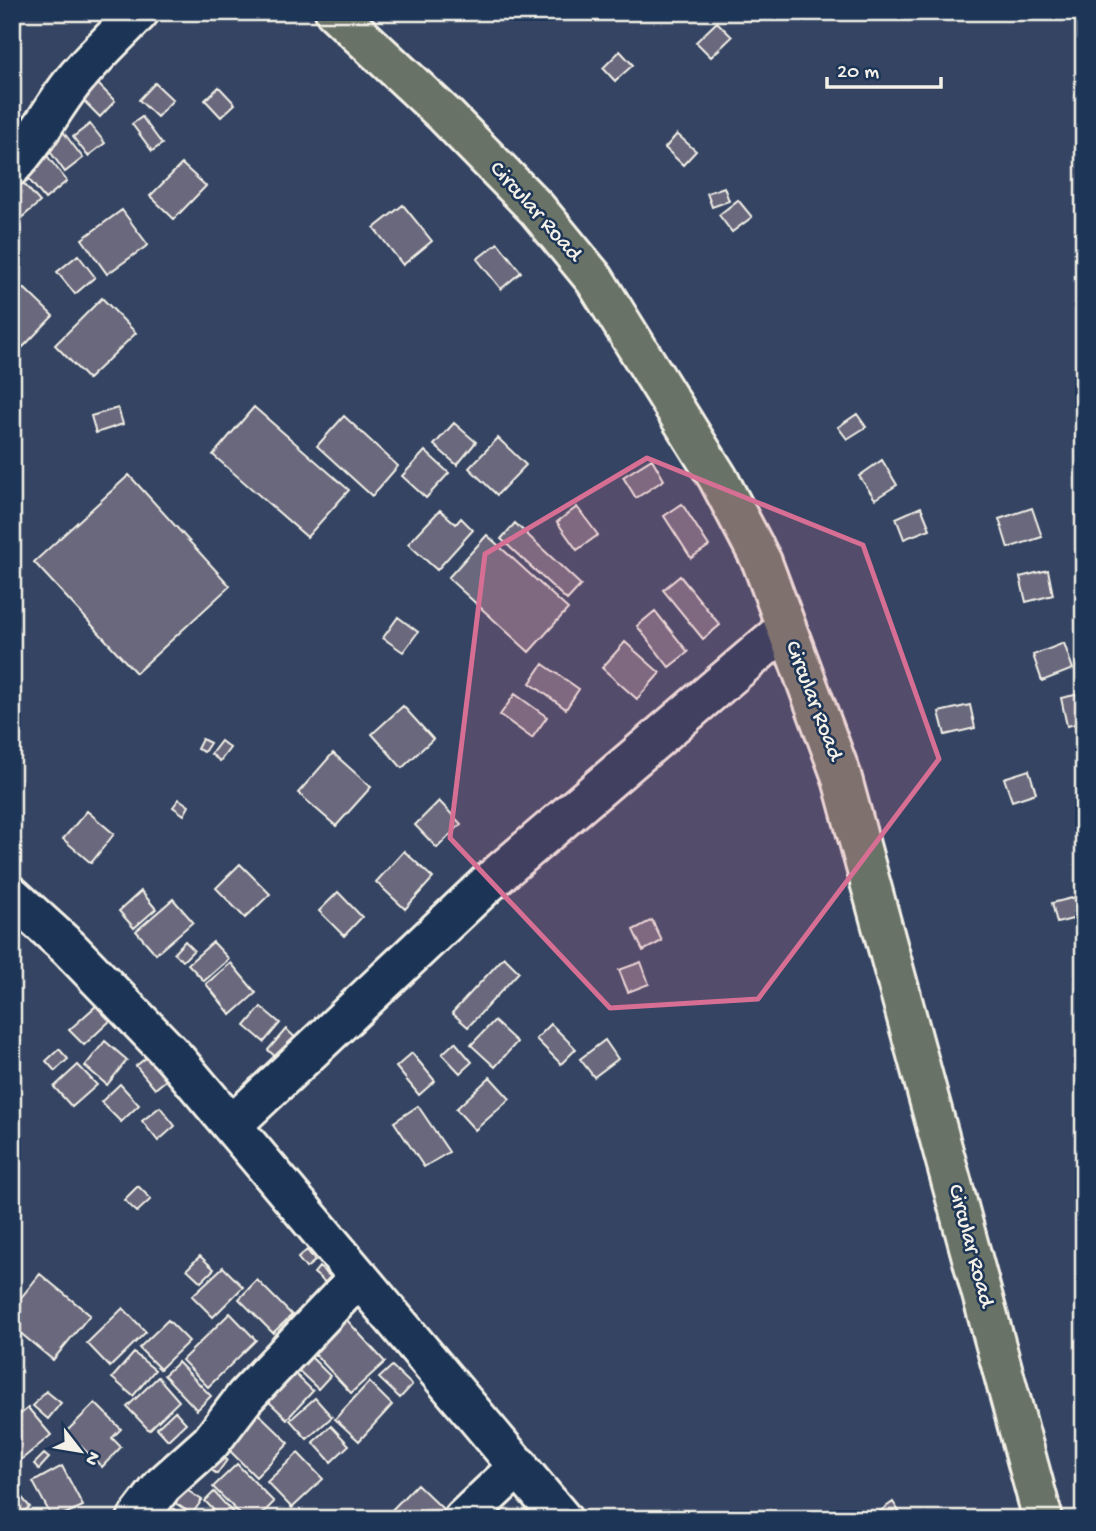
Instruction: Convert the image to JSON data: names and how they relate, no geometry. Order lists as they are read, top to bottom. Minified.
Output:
{"streets":{"main road":["Circular Road"]},"scale_bar":"20 m","north":"bottom right"}
